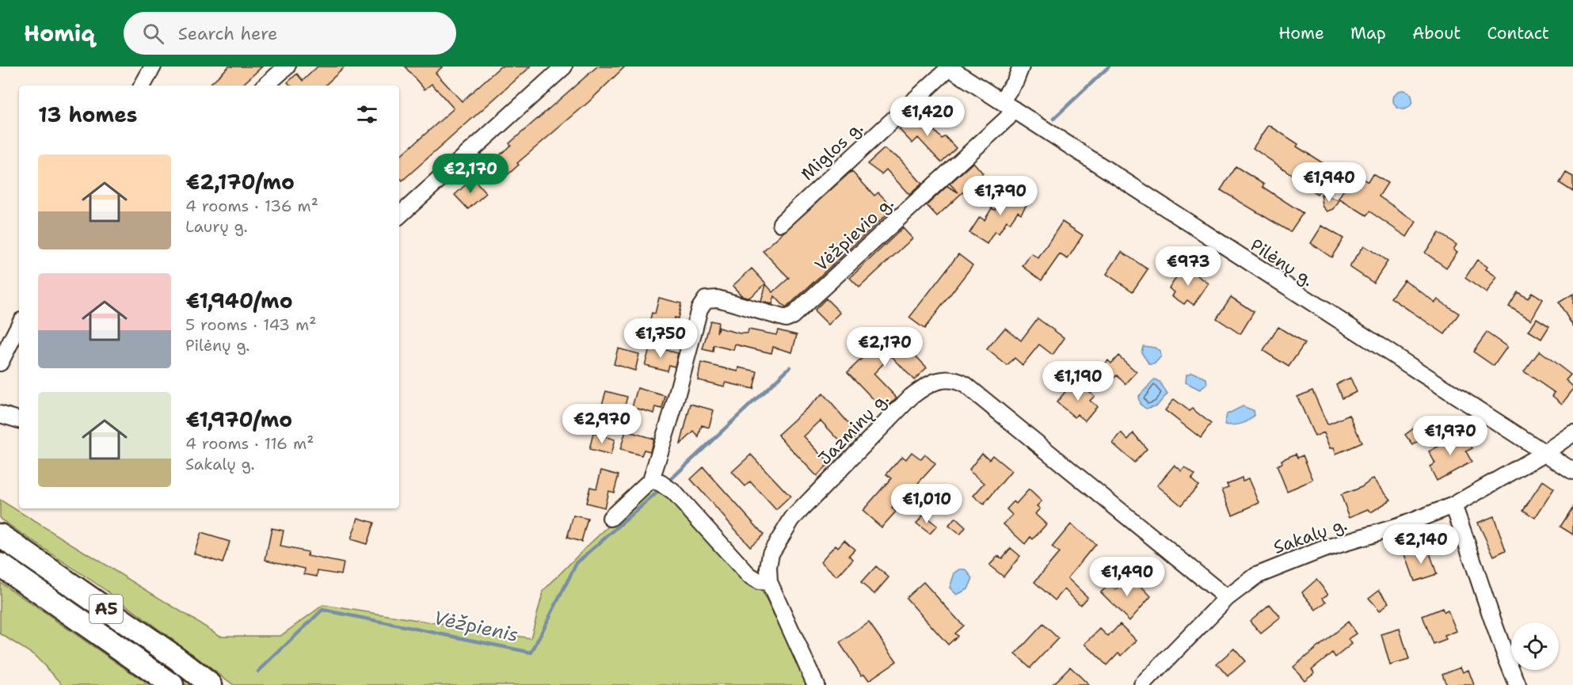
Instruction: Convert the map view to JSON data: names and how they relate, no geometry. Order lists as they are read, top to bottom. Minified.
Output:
{"streets":{"highway":["A5"],"street":["Miglos g.","Vėžpievio g.","Pilėnų g.","Jazminų g.","Sakalų g."]},"crossings":[["Miglos g.","Pilėnų g."],["Vėžpievio g.","Pilėnų g."],["Pilėnų g.","Sakalų g."],["Jazminų g.","Sakalų g."]],"water":["Vėžpienis"],"page":{"header":"Homiq","search":"Search here","nav":["Home","Map","About","Contact"],"heading":"13 homes","price":["€1,420","€2,170","€1,940","€1,790","€973","€1,750","€2,170","€1,190","€2,970","€1,970","€1,010","€2,140","€1,490"],"list":[{"name":"€2,170/mo","note":"4 rooms · 136 m² · Laurų g."},{"name":"€1,940/mo","note":"5 rooms · 143 m² · Pilėnų g."},{"name":"€1,970/mo","note":"4 rooms · 116 m² · Sakalų g."}]}}
